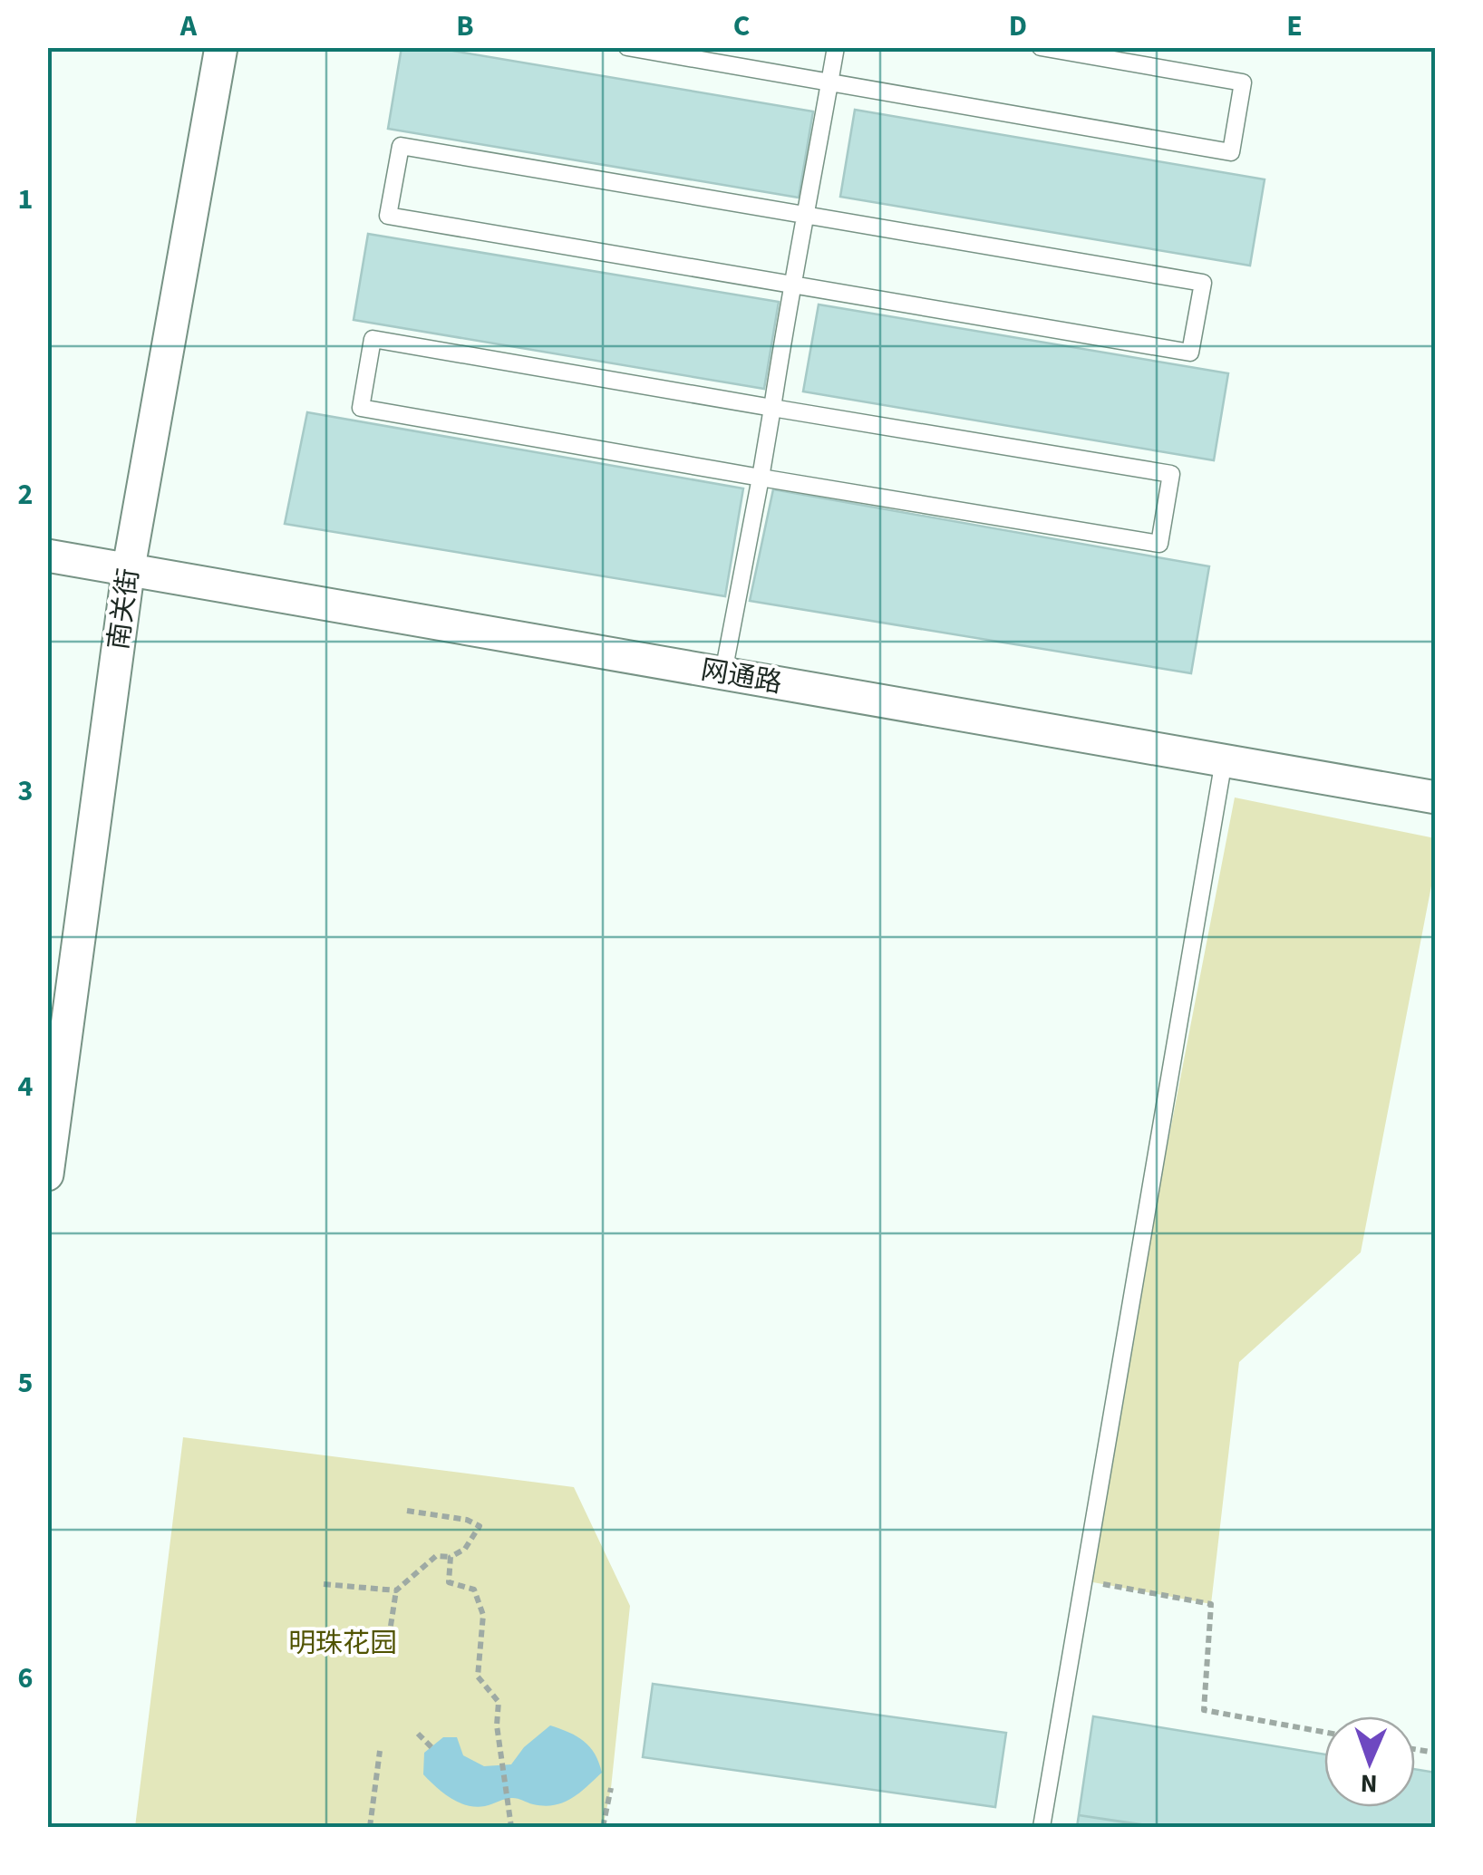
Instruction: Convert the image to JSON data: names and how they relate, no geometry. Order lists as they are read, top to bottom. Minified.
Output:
{"streets":{"street":["南关街","网通路"]},"crossings":[["南关街","网通路"]],"parks":["明珠花园"],"north":"bottom","grid":{"columns":["A","B","C","D","E"],"rows":["1","2","3","4","5","6"]}}
